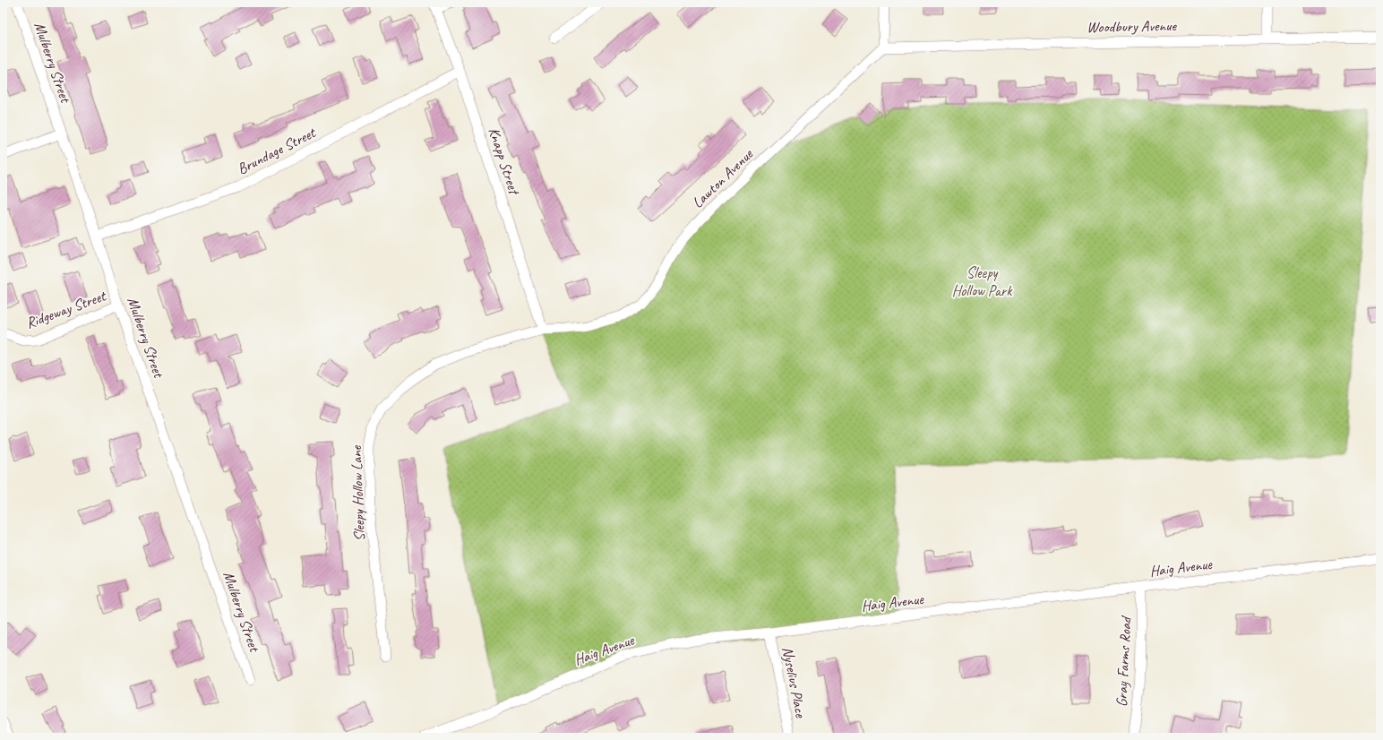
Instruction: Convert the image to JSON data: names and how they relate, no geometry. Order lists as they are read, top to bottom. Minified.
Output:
{"streets":{"street":["Woodbury Avenue","Mulberry Street","Brundage Street","Knapp Street","Lawton Avenue","Ridgeway Street","Sleepy Hollow Lane","Haig Avenue","Gray Farms Road","Nyselius Place"]},"crossings":[["Woodbury Avenue","Lawton Avenue"],["Mulberry Street","Brundage Street"],["Mulberry Street","Ridgeway Street"],["Brundage Street","Knapp Street"],["Knapp Street","Lawton Avenue"],["Knapp Street","Sleepy Hollow Lane"],["Lawton Avenue","Sleepy Hollow Lane"],["Haig Avenue","Gray Farms Road"],["Haig Avenue","Nyselius Place"]],"parks":["Sleepy Hollow Park"]}
